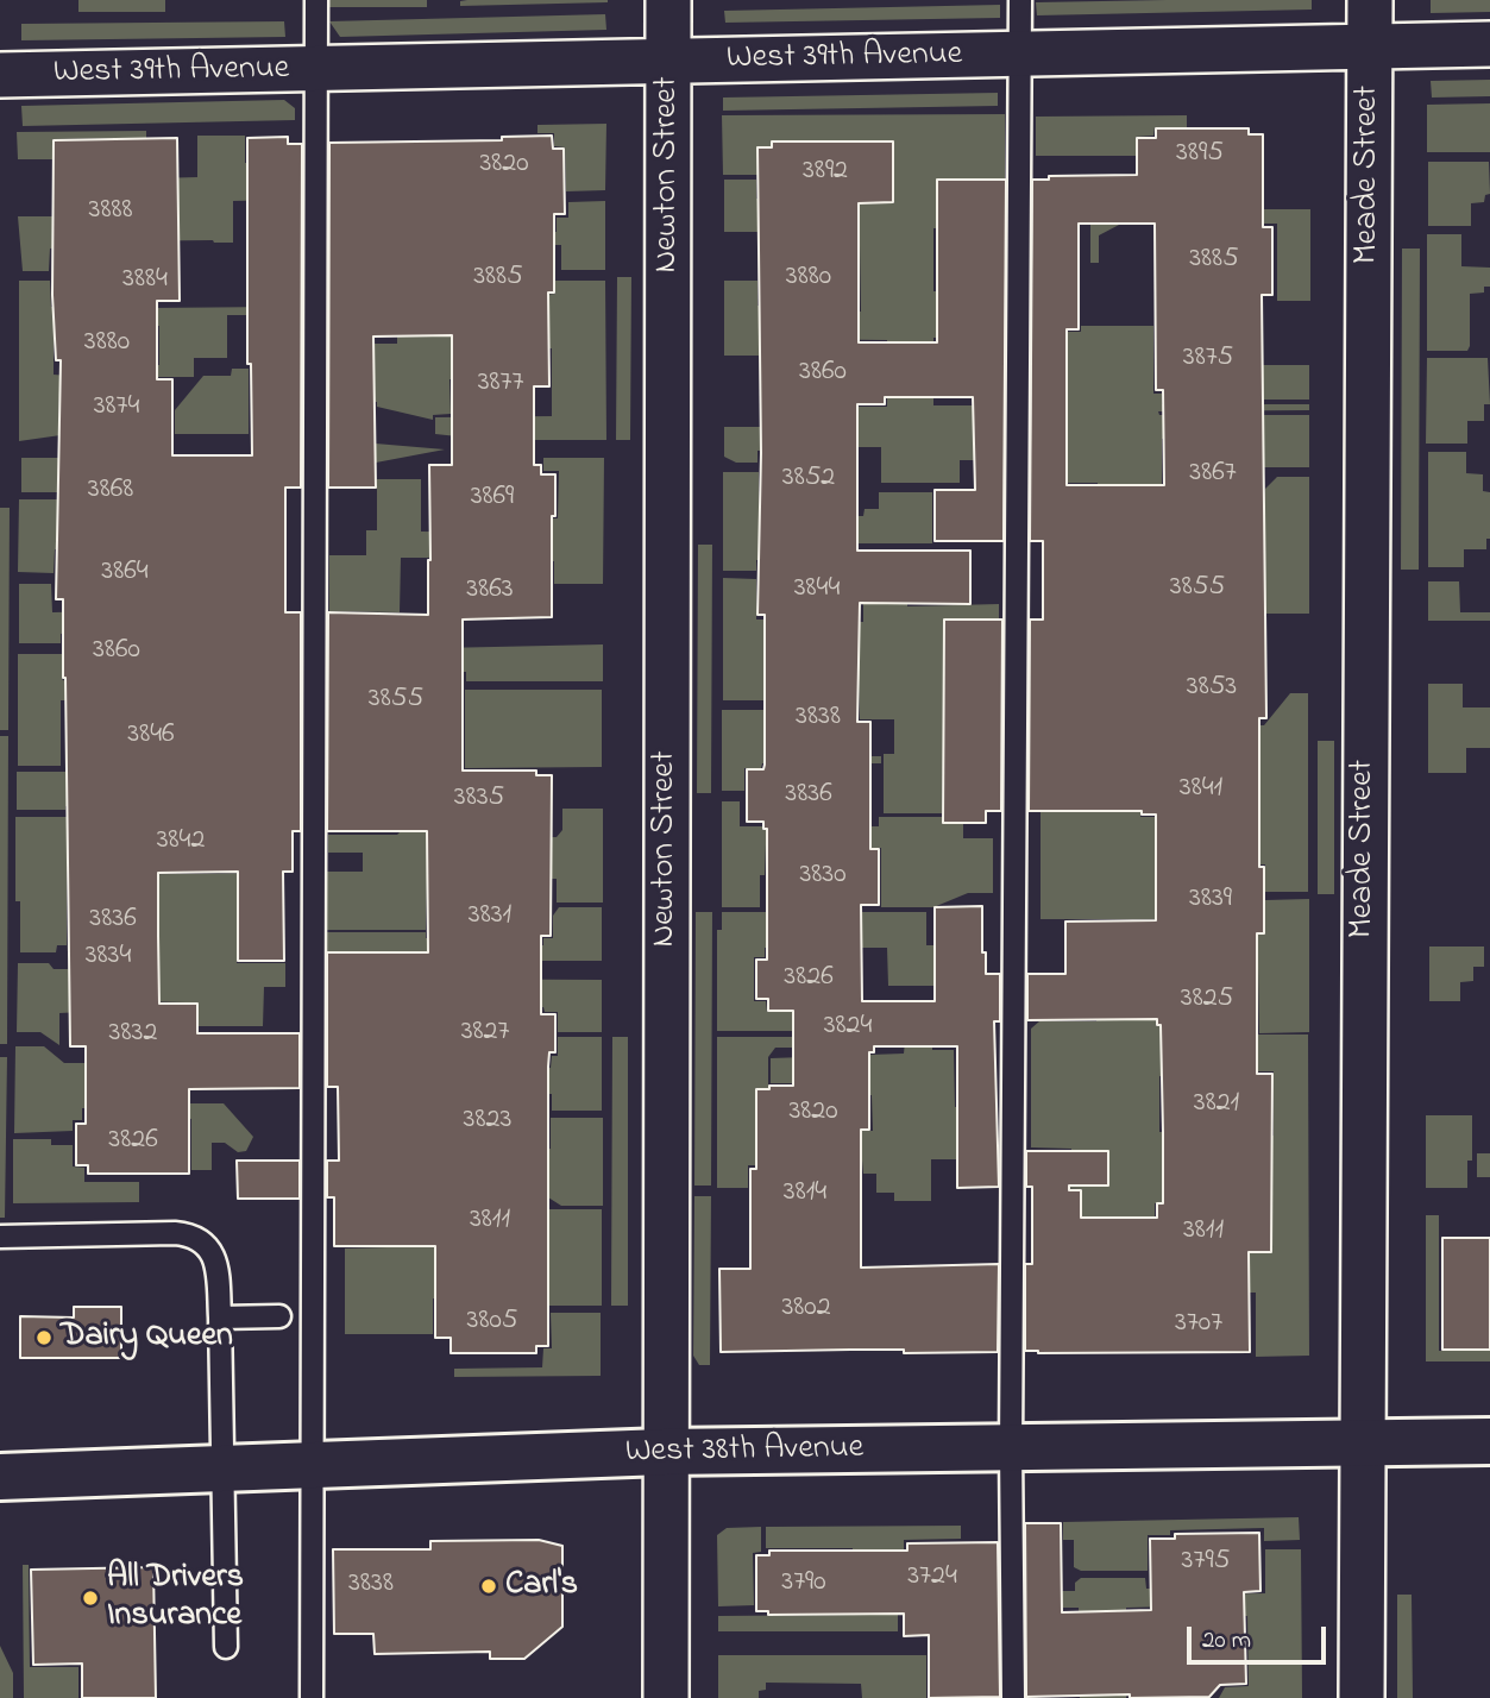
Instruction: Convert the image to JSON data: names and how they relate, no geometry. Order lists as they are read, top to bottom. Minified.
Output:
{"streets":{"main road":["West 38th Avenue"],"street":["West 39th Avenue","Newton Street","Meade Street"]},"crossings":[["West 39th Avenue","Newton Street"],["West 39th Avenue","Meade Street"],["Newton Street","West 38th Avenue"],["Meade Street","West 38th Avenue"]],"places":["Dairy Queen","Carl's","All Drivers Insurance"],"house_numbers":["3895","3820","3892","3888","3885","3885","3880","3884","3880","3875","3860","3877","3874","3867","3852","3868","3869","3864","3855","3844","3863","3860","3853","3855","3838","3846","3841","3836","3835","3842","3830","3839","3831","3836","3834","3826","3825","3824","3827","3832","3821","3820","3823","3826","3814","3811","3811","3802","3805","3707","3795","3724","3790","3838"],"scale_bar":"20 m"}
